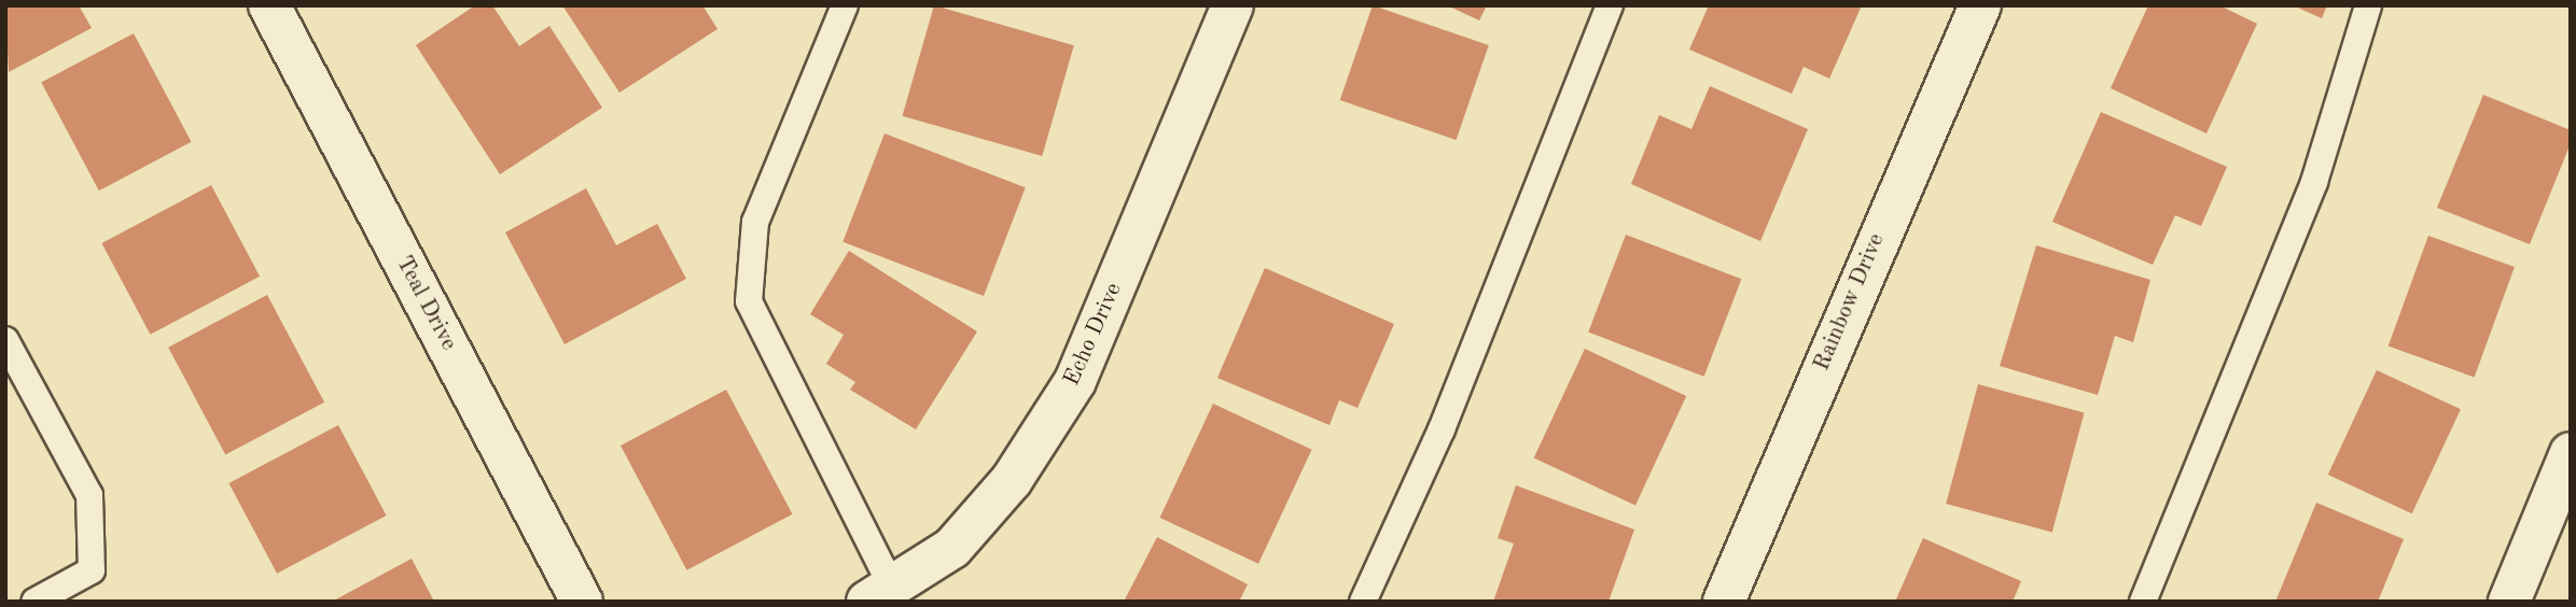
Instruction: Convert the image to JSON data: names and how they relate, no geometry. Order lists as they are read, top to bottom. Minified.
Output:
{"streets":{"street":["Rainbow Drive","Teal Drive","Echo Drive"]}}
